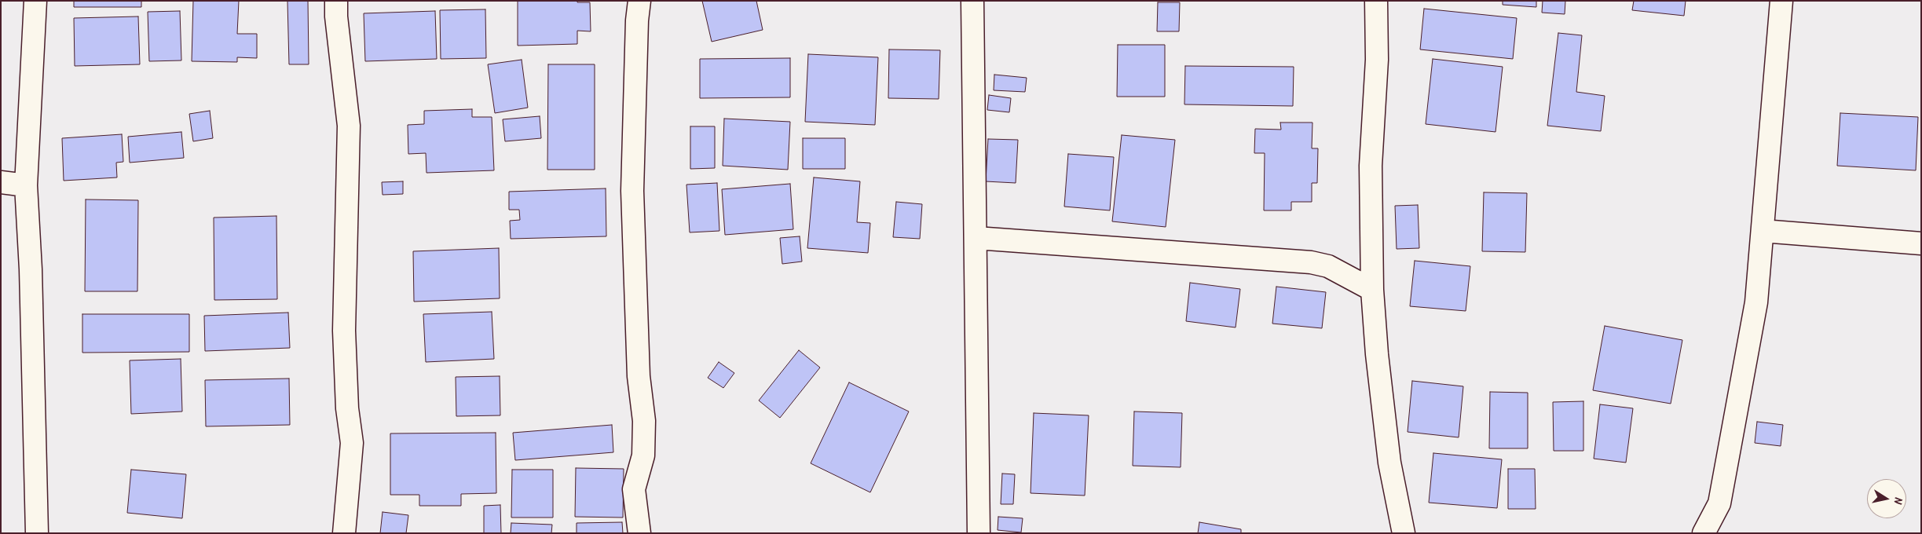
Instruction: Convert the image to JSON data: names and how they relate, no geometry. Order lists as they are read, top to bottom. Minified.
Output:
{"north":"right"}
